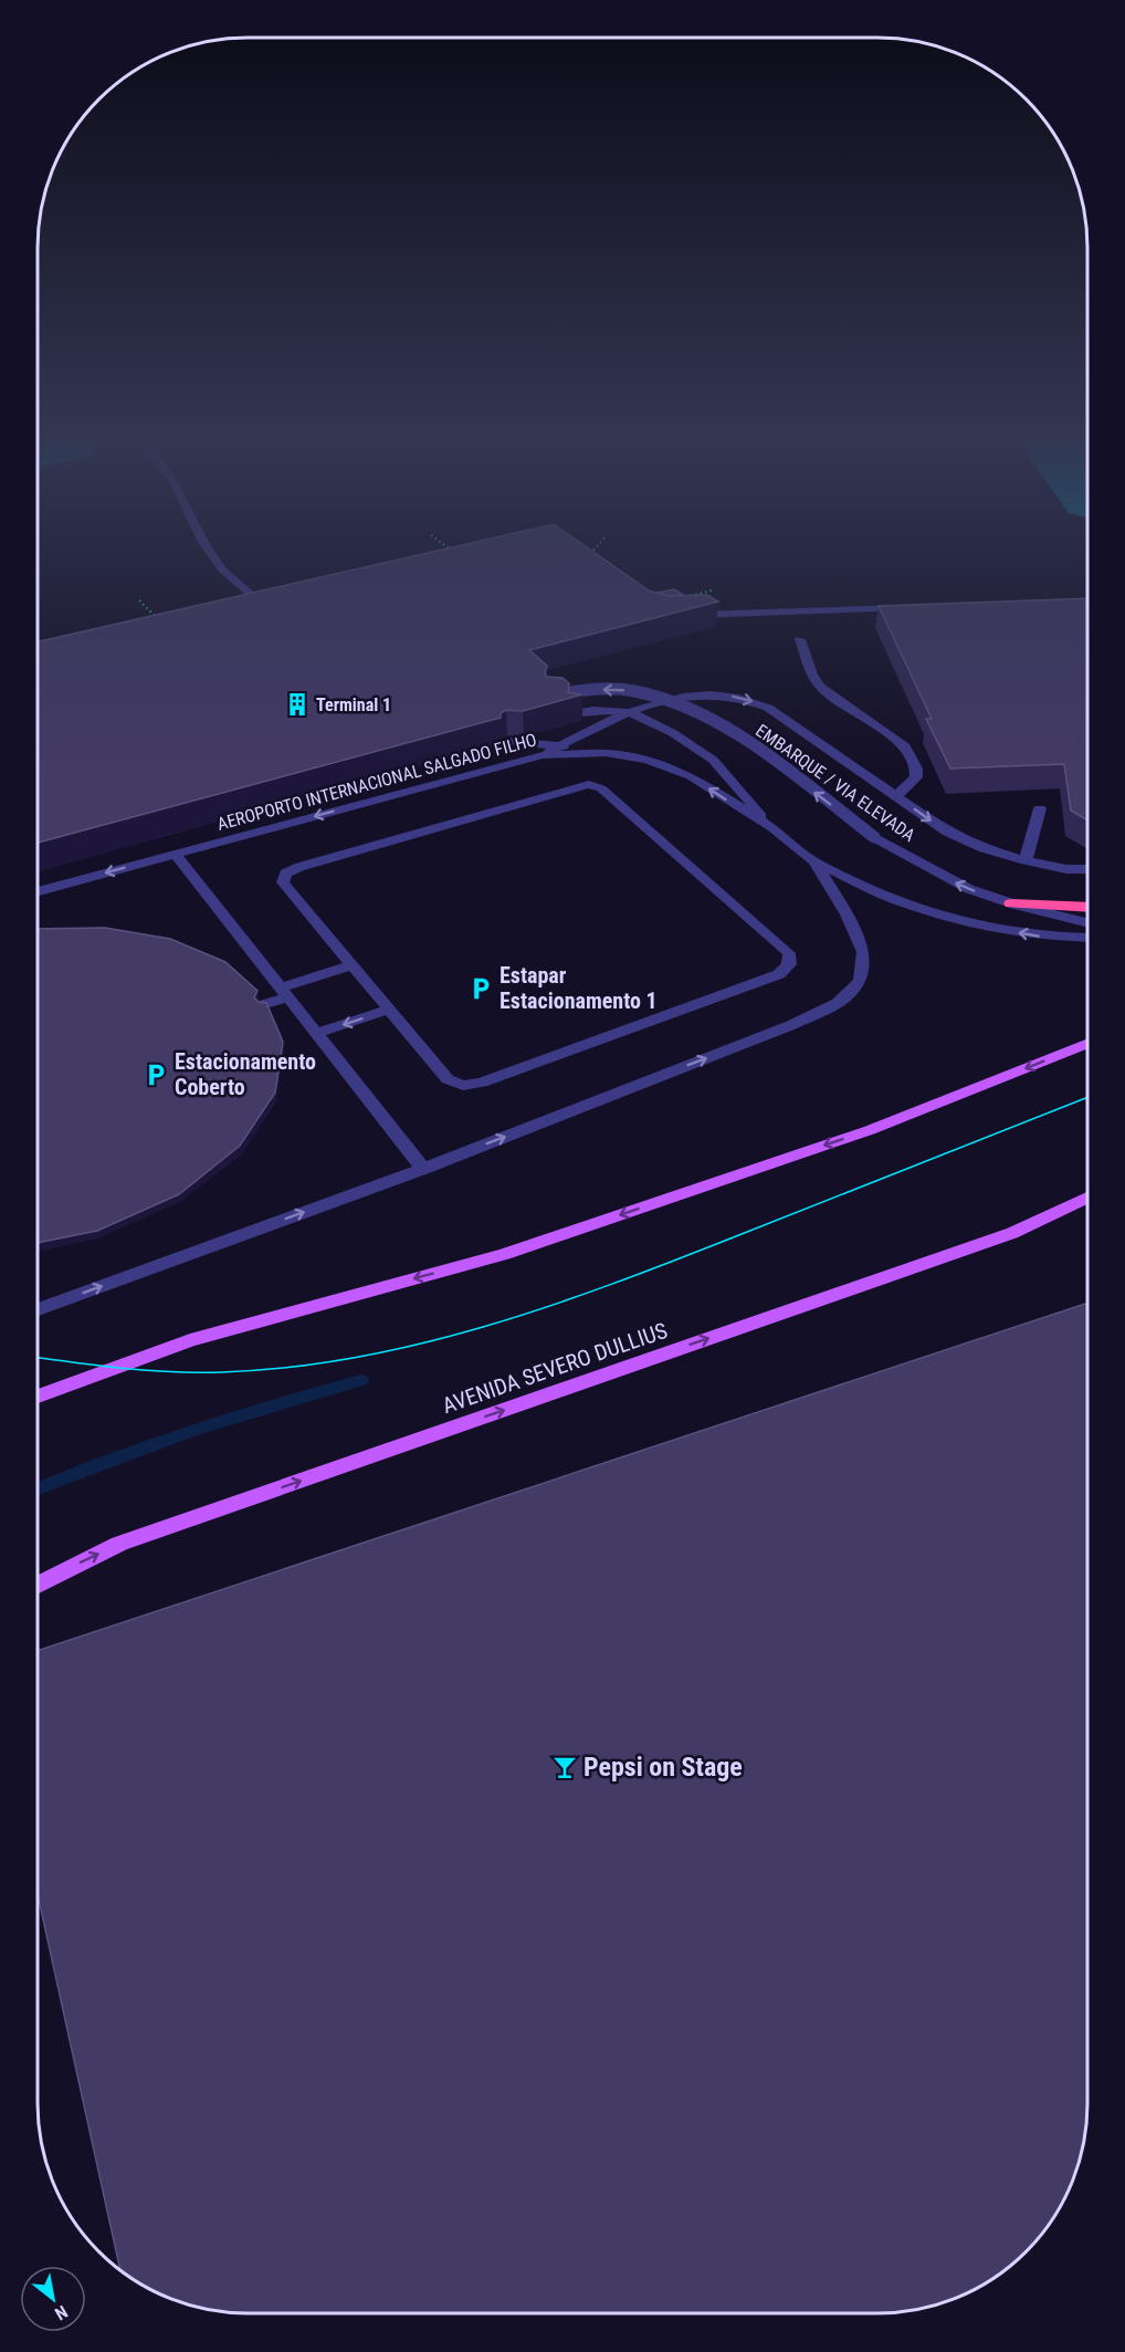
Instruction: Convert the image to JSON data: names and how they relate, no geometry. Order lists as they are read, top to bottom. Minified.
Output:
{"streets":{"main road":["AVENIDA SEVERO DULLIUS"],"street":["AEROPORTO INTERNACIONAL SALGADO FILHO","EMBARQUE / VIA ELEVADA"]},"one_way":["AEROPORTO INTERNACIONAL SALGADO FILHO"],"places":{"building":["Terminal 1"],"parking":["Estapar Estacionamento 1","Estacionamento Coberto"],"bar":["Pepsi on Stage"]},"north":"bottom right"}
